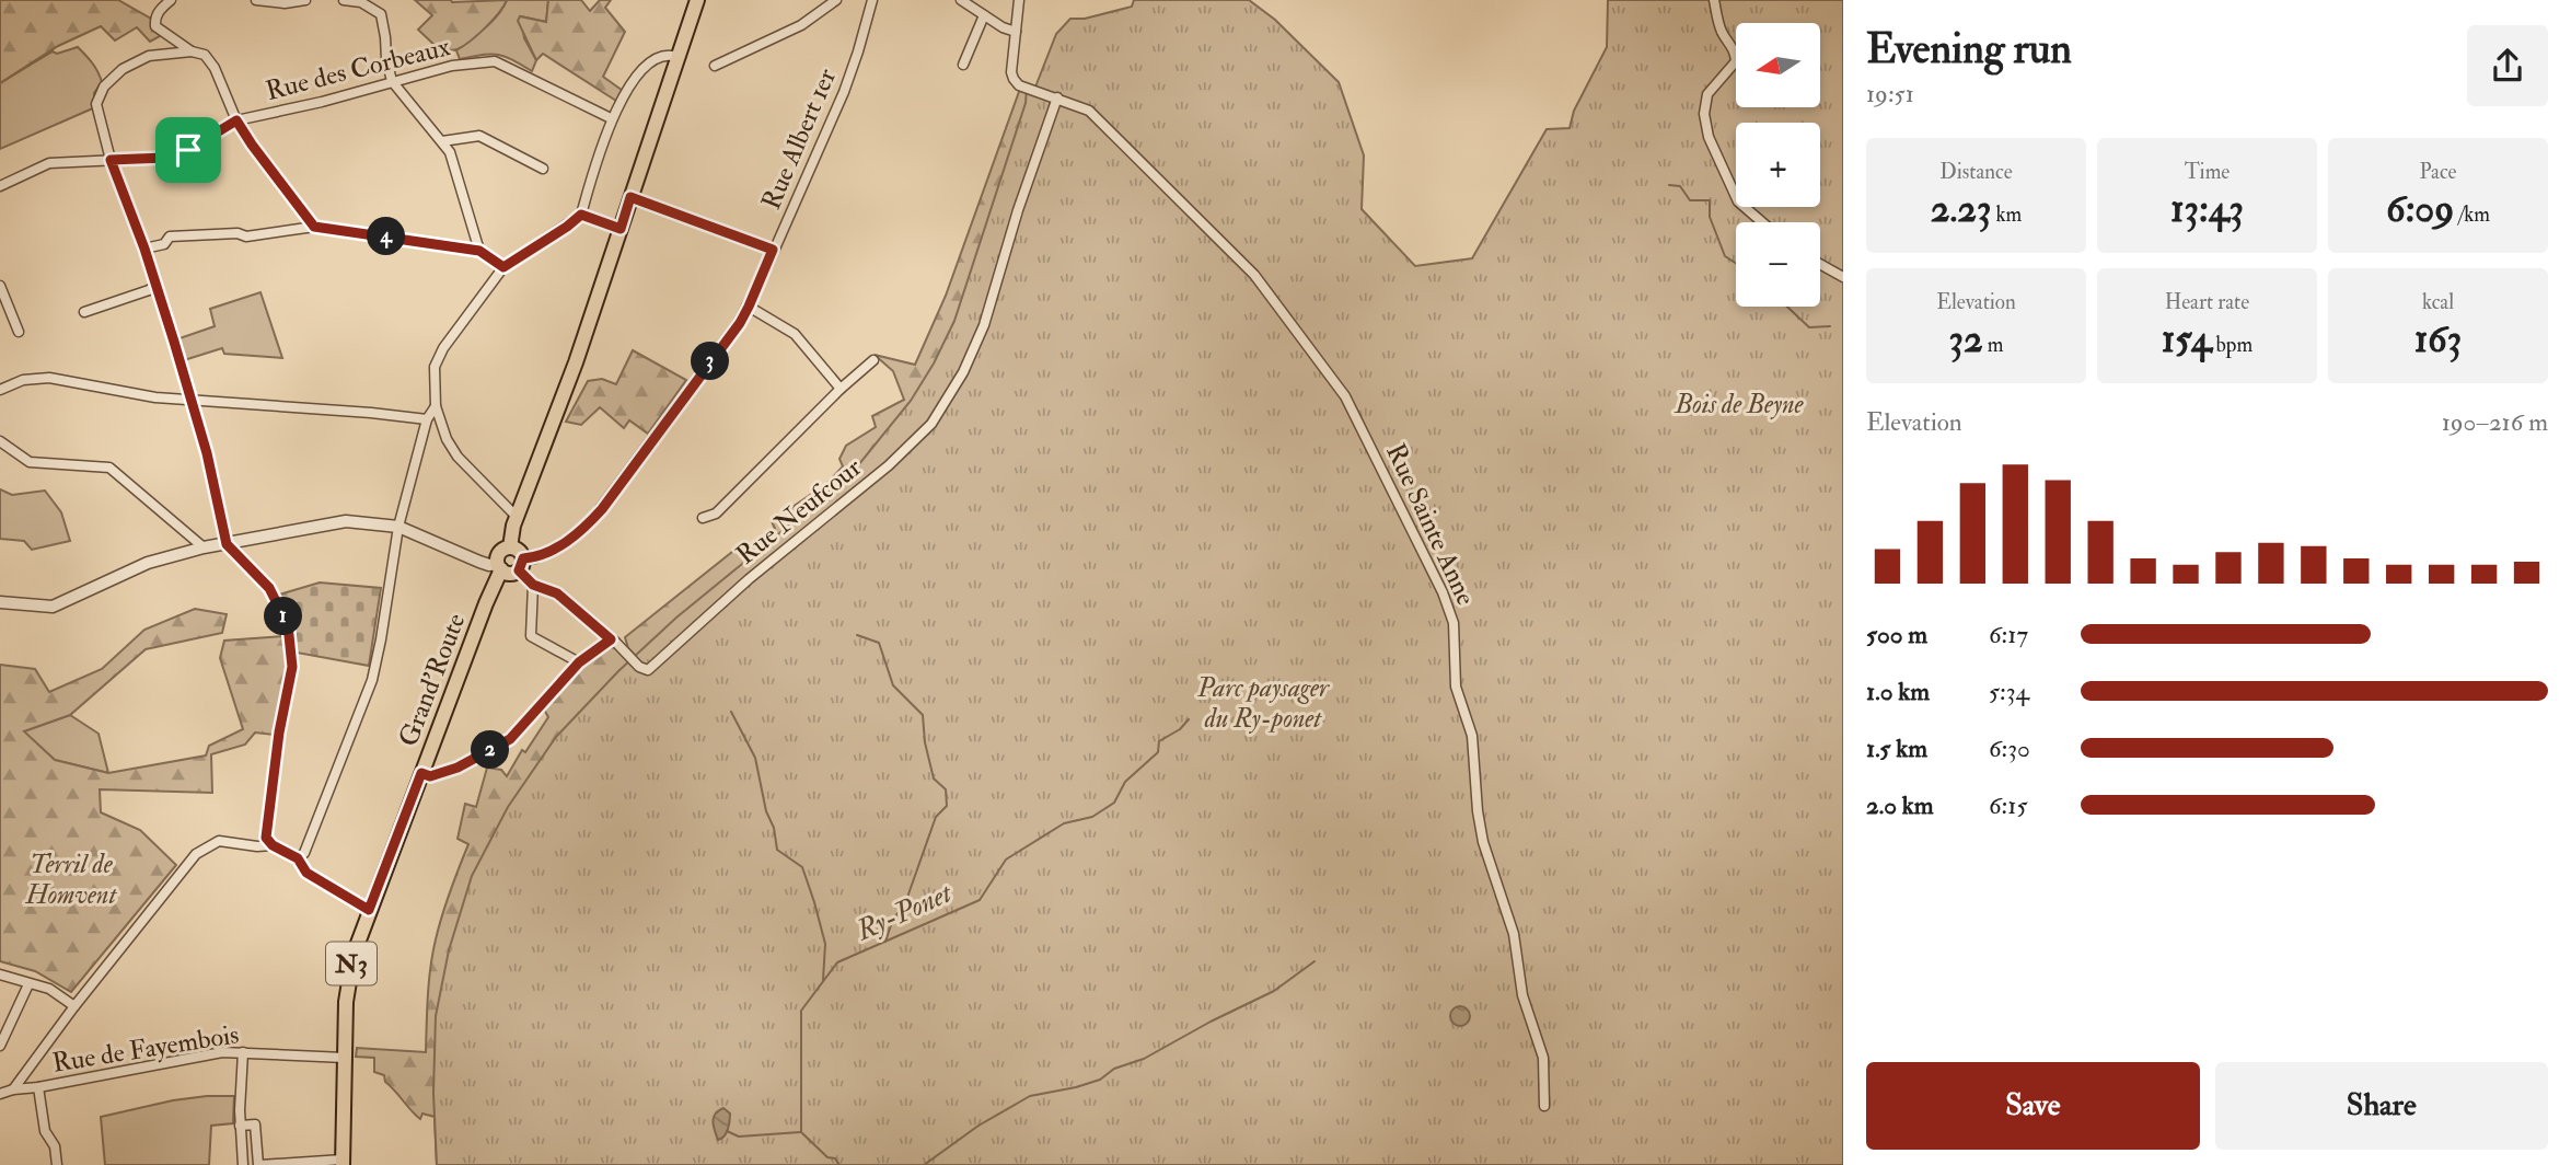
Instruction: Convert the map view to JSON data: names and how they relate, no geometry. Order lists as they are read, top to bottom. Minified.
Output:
{"streets":{"main road":["Grand'Route","N3"],"street":["Rue des Corbeaux","Rue Albert 1er","Rue Neufcour","Rue Sainte Anne","Rue de Fayembois"]},"crossings":[["Rue Albert 1er","Rue Neufcour"],["Rue Albert 1er","Grand'Route"],["Rue Neufcour","Rue Sainte Anne"],["Rue Neufcour","Grand'Route"],["Grand'Route","Rue de Fayembois"]],"water":["Ry-Ponet"],"parks":["Bois de Beyne","Parc paysager du Ry-ponet","Terril de Homvent"],"north":"left","page":{"heading":["Evening run","19:51"],"map_buttons":["+","−"],"stats":[["Distance","2.23 km"],["Time","13:43"],["Pace","6:09 /km"],["Elevation","32 m"],["Heart rate","154 bpm"],["kcal","163"]],"pins":["4","3","1","2"],"chart":["Elevation","190–216 m"],"list":[{"name":"500 m","note":"6:17"},{"name":"1.0 km","note":"5:34"},{"name":"1.5 km","note":"6:30"},{"name":"2.0 km","note":"6:15"}],"buttons":["Save","Share"]}}
